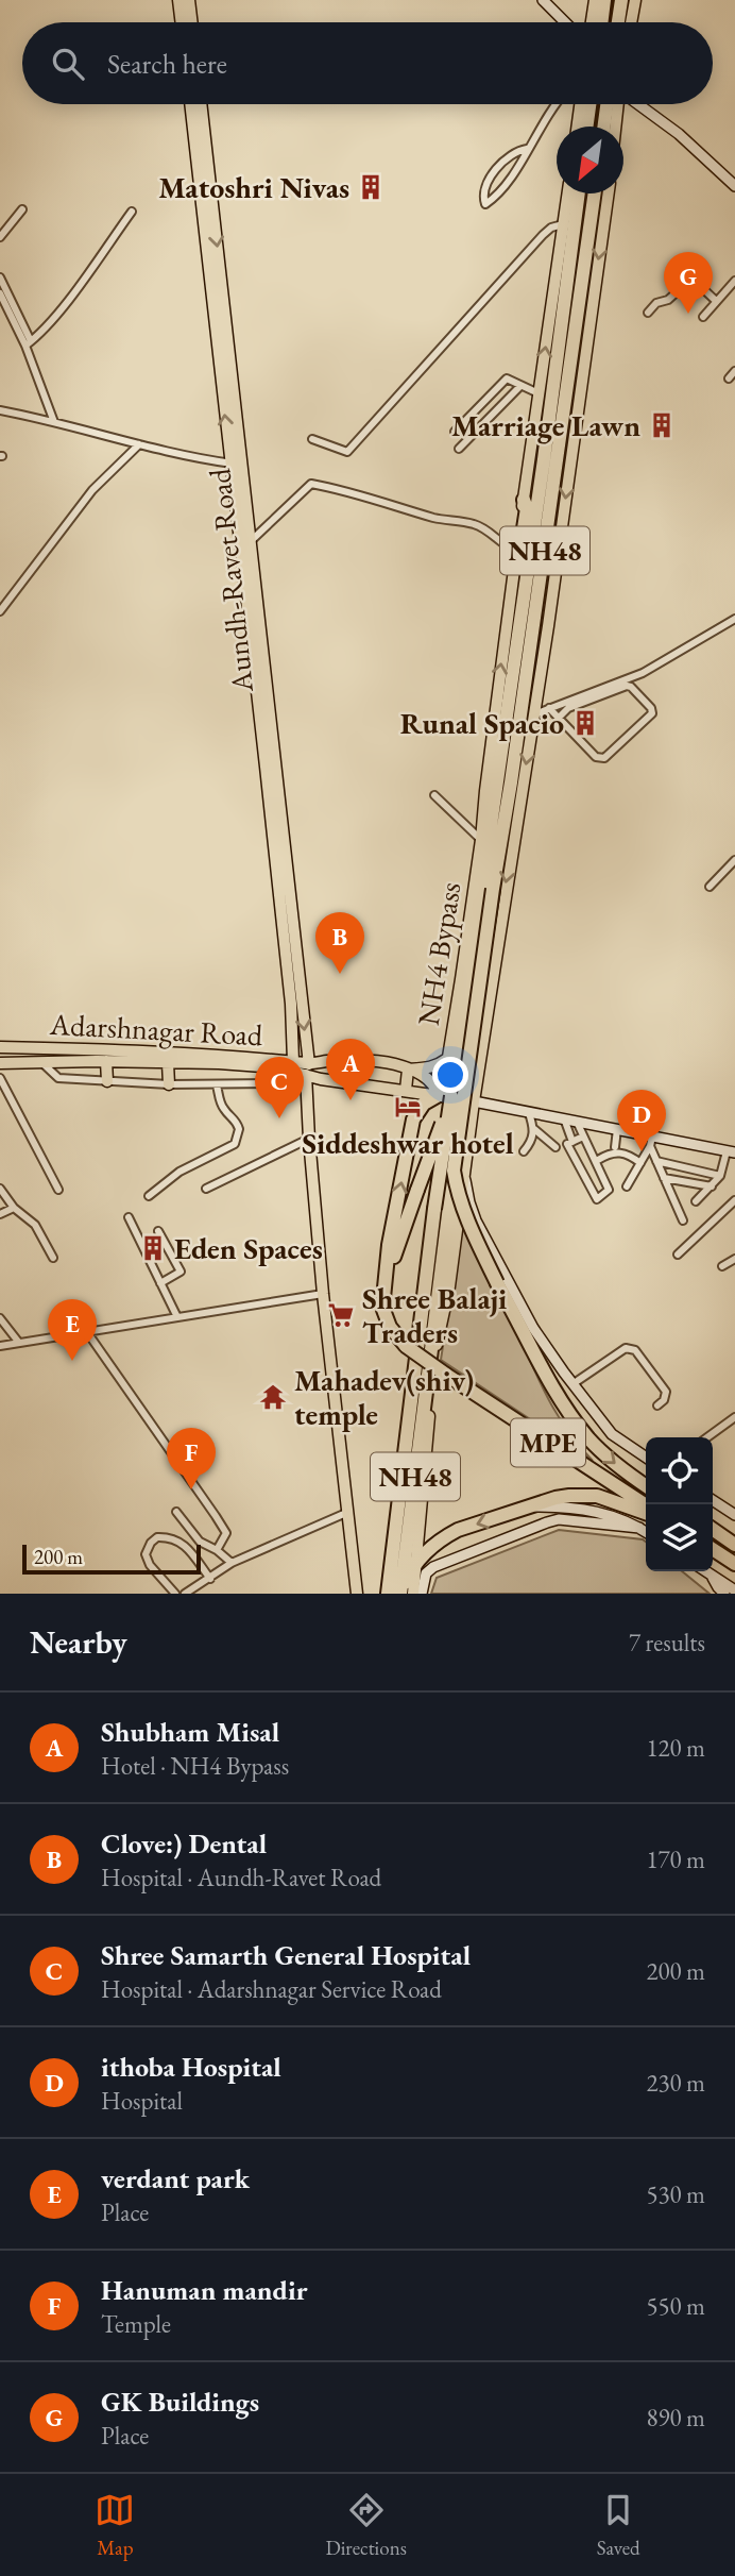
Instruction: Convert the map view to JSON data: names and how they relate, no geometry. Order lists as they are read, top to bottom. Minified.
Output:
{"streets":{"highway":["NH48","MPE"],"main road":["Aundh-Ravet Road","NH4 Bypass","Adarshnagar Road"]},"crossings":[["NH48","NH4 Bypass"],["NH48","MPE"],["Aundh-Ravet Road","NH4 Bypass"],["Aundh-Ravet Road","Adarshnagar Road"],["NH4 Bypass","Adarshnagar Road"],["NH4 Bypass","MPE"]],"places":{"building":["Matoshri Nivas","Marriage Lawn","Runal Spacio","Eden Spaces"],"hotel":["Siddeshwar hotel"],"supermarket":["Shree Balaji Traders"],"temple":["Mahadev(shiv) temple"]},"scale_bar":"200 m","north":"bottom left","page":{"search":"Search here","pins":["G","B","A","C","D","E","F"],"scale":"200 m","heading":["Nearby","7 results"],"list":[{"mark":"A","name":"Shubham Misal","note":"Hotel · NH4 Bypass","value":"120 m"},{"mark":"B","name":"Clove:) Dental","note":"Hospital · Aundh-Ravet Road","value":"170 m"},{"mark":"C","name":"Shree Samarth General Hospital","note":"Hospital · Adarshnagar Service Road","value":"200 m"},{"mark":"D","name":"ithoba Hospital","note":"Hospital","value":"230 m"},{"mark":"E","name":"verdant park","note":"Place","value":"530 m"},{"mark":"F","name":"Hanuman mandir","note":"Temple","value":"550 m"},{"mark":"G","name":"GK Buildings","note":"Place","value":"890 m"}],"nav":["Map","Directions","Saved"]}}
